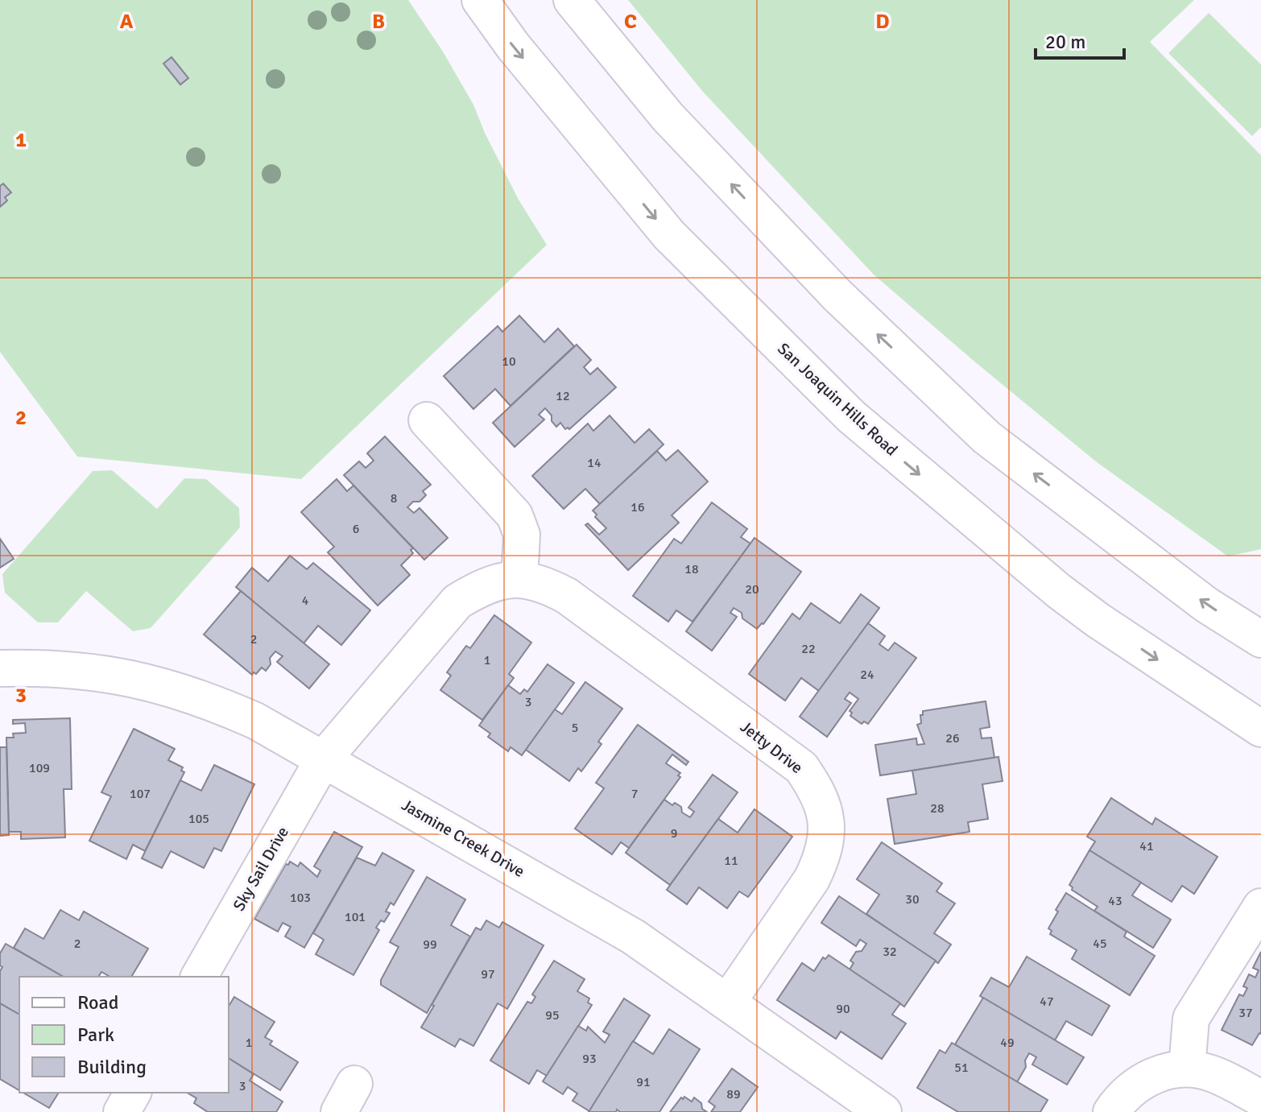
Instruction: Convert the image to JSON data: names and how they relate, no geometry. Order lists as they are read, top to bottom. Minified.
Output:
{"streets":{"street":["San Joaquin Hills Road","Jetty Drive","Jasmine Creek Drive","Sky Sail Drive"]},"crossings":[["Jetty Drive","Jasmine Creek Drive"],["Jetty Drive","Sky Sail Drive"],["Jasmine Creek Drive","Sky Sail Drive"]],"house_numbers":["10","12","14","8","16","6","18","20","4","2","22","1","24","3","5","26","109","107","7","28","105","9","41","11","103","30","43","101","2","45","99","32","97","47","90","37","95","1","49","93","51","91","3","89"],"legend":["Road","Park","Building"],"scale_bar":"20 m","grid":{"columns":["A","B","C","D"],"rows":["1","2","3"]}}
